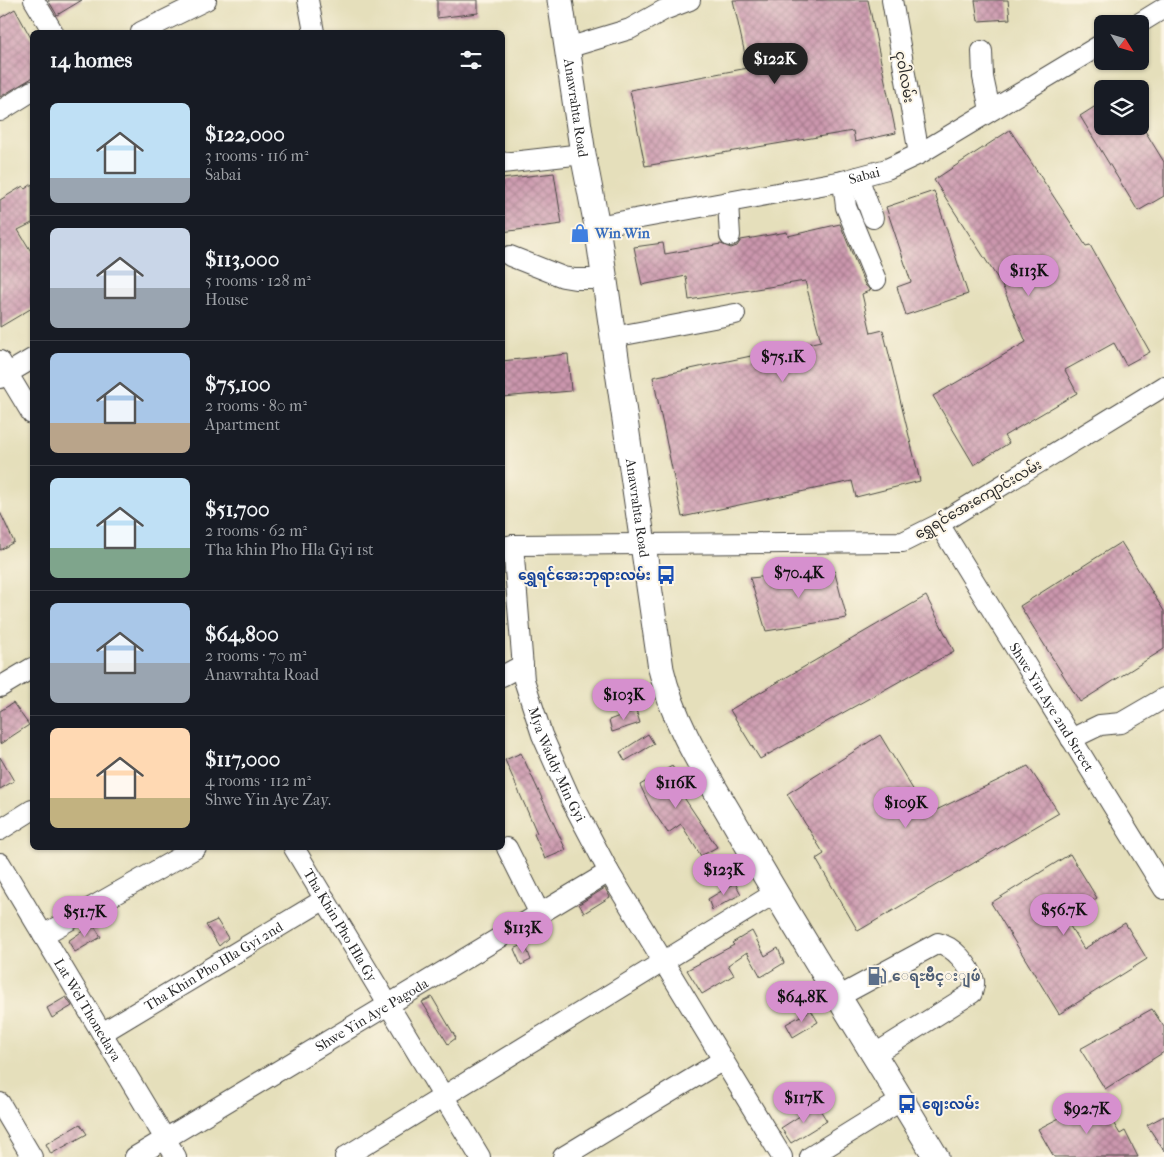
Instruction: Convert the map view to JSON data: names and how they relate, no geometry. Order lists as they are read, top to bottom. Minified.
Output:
{"streets":{"main road":["Anawrahta Road"],"street":["ငုဝါလမ်း","Sabai","ရွှေရင်အေးကျောင်းလမ်း","Shwe Yin Aye 2nd Street","Mya Waddy Min Gyi","Tha Khin Pho Hla Gy","Tha Khin Pho Hla Gyi 2nd","Lat Wel Thonedaya","Shwe Yin Aye Pagoda"]},"crossings":[["ငုဝါလမ်း","Sabai"],["Anawrahta Road","Sabai"],["Anawrahta Road","ရွှေရင်အေးကျောင်းလမ်း"],["ရွှေရင်အေးကျောင်းလမ်း","Shwe Yin Aye 2nd Street"],["ရွှေရင်အေးကျောင်းလမ်း","Mya Waddy Min Gyi"],["Mya Waddy Min Gyi","Shwe Yin Aye Pagoda"],["Tha Khin Pho Hla Gy","Tha Khin Pho Hla Gyi 2nd"],["Tha Khin Pho Hla Gy","Shwe Yin Aye Pagoda"],["Tha Khin Pho Hla Gyi 2nd","Lat Wel Thonedaya"],["Lat Wel Thonedaya","Shwe Yin Aye Pagoda"]],"places":{"shop":["Win Win"],"bus stop":["ရွှေရင်အေးဘုရားလမ်း","ဈေးလမ်း"],"fuel station":["ေရႊဗ်ိဳင္းျဖဴ"]},"north":"bottom right","page":{"heading":"14 homes","price":["$122K","$113K","$75.1K","$70.4K","$103K","$116K","$109K","$123K","$56.7K","$51.7K","$113K","$64.8K","$117K","$92.7K"],"list":[{"name":"$122,000","note":"3 rooms · 116 m² · Sabai"},{"name":"$113,000","note":"5 rooms · 128 m² · House"},{"name":"$75,100","note":"2 rooms · 80 m² · Apartment"},{"name":"$51,700","note":"2 rooms · 62 m² · Tha khin Pho Hla Gyi 1st"},{"name":"$64,800","note":"2 rooms · 70 m² · Anawrahta Road"},{"name":"$117,000","note":"4 rooms · 112 m² · Shwe Yin Aye Zay."}]}}
